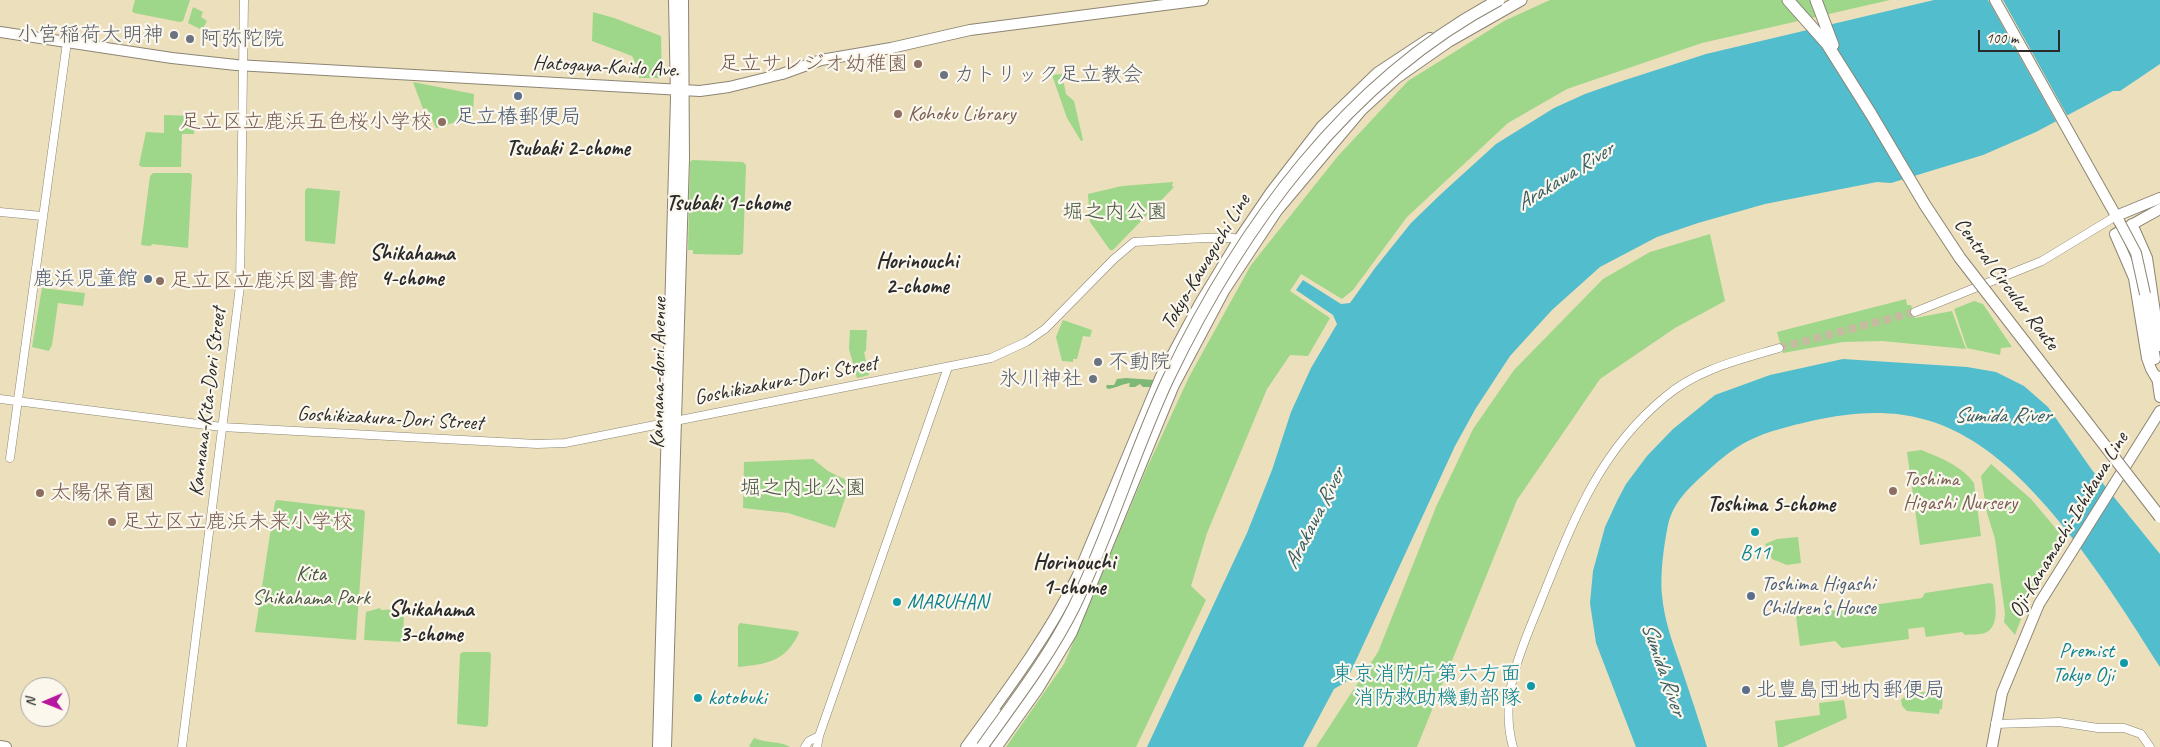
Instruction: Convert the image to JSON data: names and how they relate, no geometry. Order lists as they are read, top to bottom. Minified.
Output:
{"streets":{"highway":["Central Circular Route"],"main road":["Hatogaya-Kaido Ave.","Tokyo-Kawaguchi Line","Kannana-dori Avenue","Oji-Kanamachi-Ichikawa Line"],"street":["Goshikizakura-Dori Street","Kannana-Kita-Dori Street"]},"crossings":[["Hatogaya-Kaido Ave.","Kannana-dori Avenue"],["Hatogaya-Kaido Ave.","Kannana-Kita-Dori Street"],["Tokyo-Kawaguchi Line","Goshikizakura-Dori Street"],["Kannana-dori Avenue","Goshikizakura-Dori Street"],["Goshikizakura-Dori Street","Kannana-Kita-Dori Street"]],"districts":["Tsubaki 2-chome","Tsubaki 1-chome","Shikahama 4-chome","Horinouchi 2-chome","Toshima 5-chome","Horinouchi 1-chome","Shikahama 3-chome"],"water":["Arakawa River","Sumida River"],"parks":["堀之内公園","堀之内北公園","Kita Shikahama Park"],"places":["小宮稲荷大明神","阿弥陀院","足立サレジオ幼稚園","カトリック足立教会","足立椿郵便局","Kohoku Library","足立区立鹿浜五色桜小学校","鹿浜児童館","足立区立鹿浜図書館","不動院","氷川神社","Toshima Higashi Nursery","太陽保育園","足立区立鹿浜未来小学校","B11","Toshima Higashi Children's House","MARUHAN","Premist Tokyo Oji","東京消防庁第六方面 消防救助機動部隊","北豊島団地内郵便局","kotobuki"],"scale_bar":"100 m","north":"left"}
